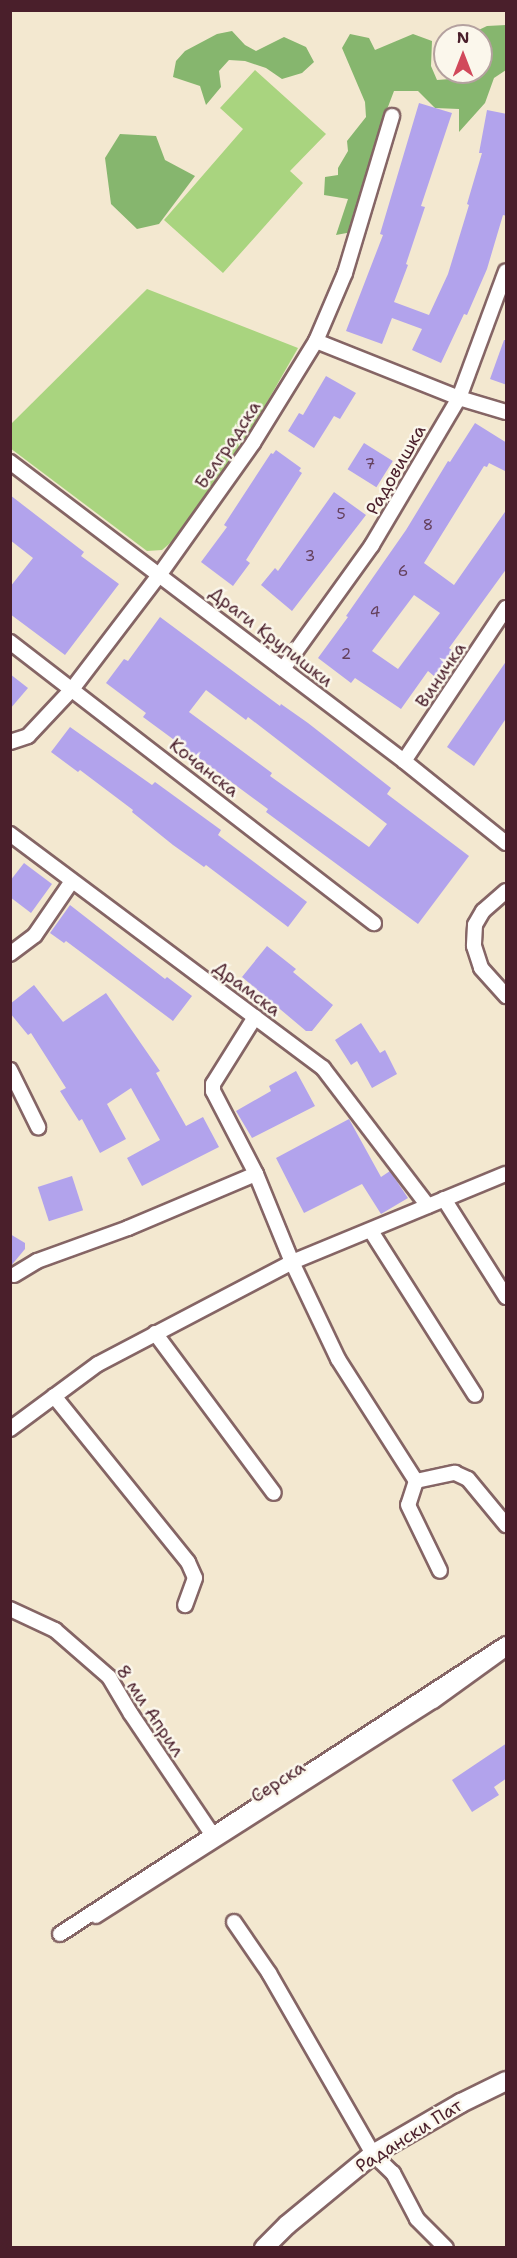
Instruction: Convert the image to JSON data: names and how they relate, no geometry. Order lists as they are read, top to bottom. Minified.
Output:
{"streets":{"street":["Белградска","Радовишка","Драги Крупишки","Виничка","Кочанска","Драмска","8 ми Април","Серска","Радански Пат"]},"crossings":[["Белградска","Драги Крупишки"],["Белградска","Кочанска"],["Радовишка","Драги Крупишки"],["Драги Крупишки","Виничка"]],"house_numbers":["7","5","8","3","6","4","2"],"north":"top"}
